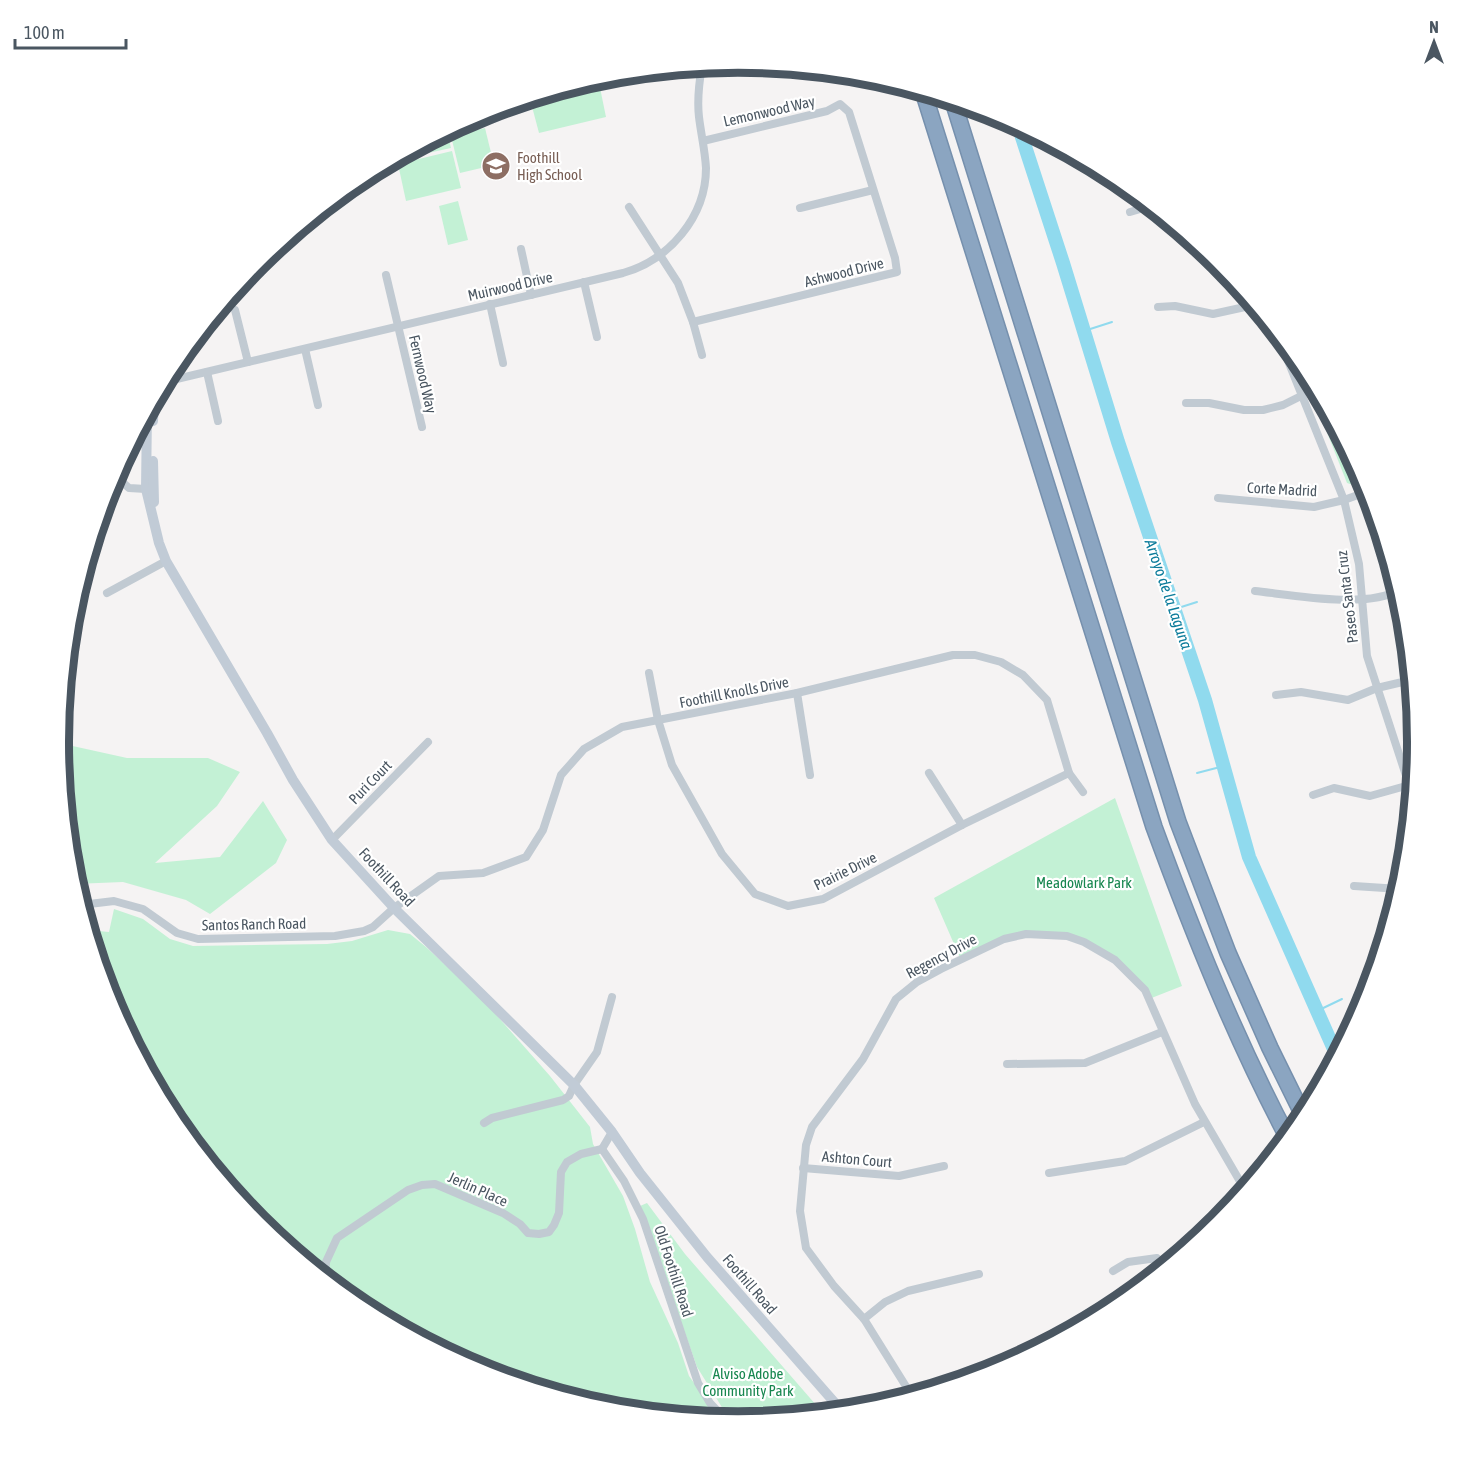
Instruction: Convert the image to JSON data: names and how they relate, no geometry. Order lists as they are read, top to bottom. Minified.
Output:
{"streets":{"main road":["Foothill Road"],"street":["Lemonwood Way","Ashwood Drive","Muirwood Drive","Fernwood Way","Corte Madrid","Paseo Santa Cruz","Foothill Knolls Drive","Puri Court","Prairie Drive","Santos Ranch Road","Regency Drive","Ashton Court","Jerlin Place","Old Foothill Road"]},"crossings":[["Lemonwood Way","Ashwood Drive"],["Lemonwood Way","Muirwood Drive"],["Muirwood Drive","Fernwood Way"],["Corte Madrid","Paseo Santa Cruz"],["Foothill Knolls Drive","Prairie Drive"],["Foothill Knolls Drive","Foothill Road"],["Foothill Knolls Drive","Santos Ranch Road"],["Puri Court","Foothill Road"],["Foothill Road","Santos Ranch Road"],["Regency Drive","Ashton Court"],["Jerlin Place","Old Foothill Road"]],"water":["Arroyo de la Laguna"],"parks":["Meadowlark Park","Alviso Adobe Community Park"],"places":{"school or university":["Foothill High School"]},"scale_bar":"100 m","north":"top"}
